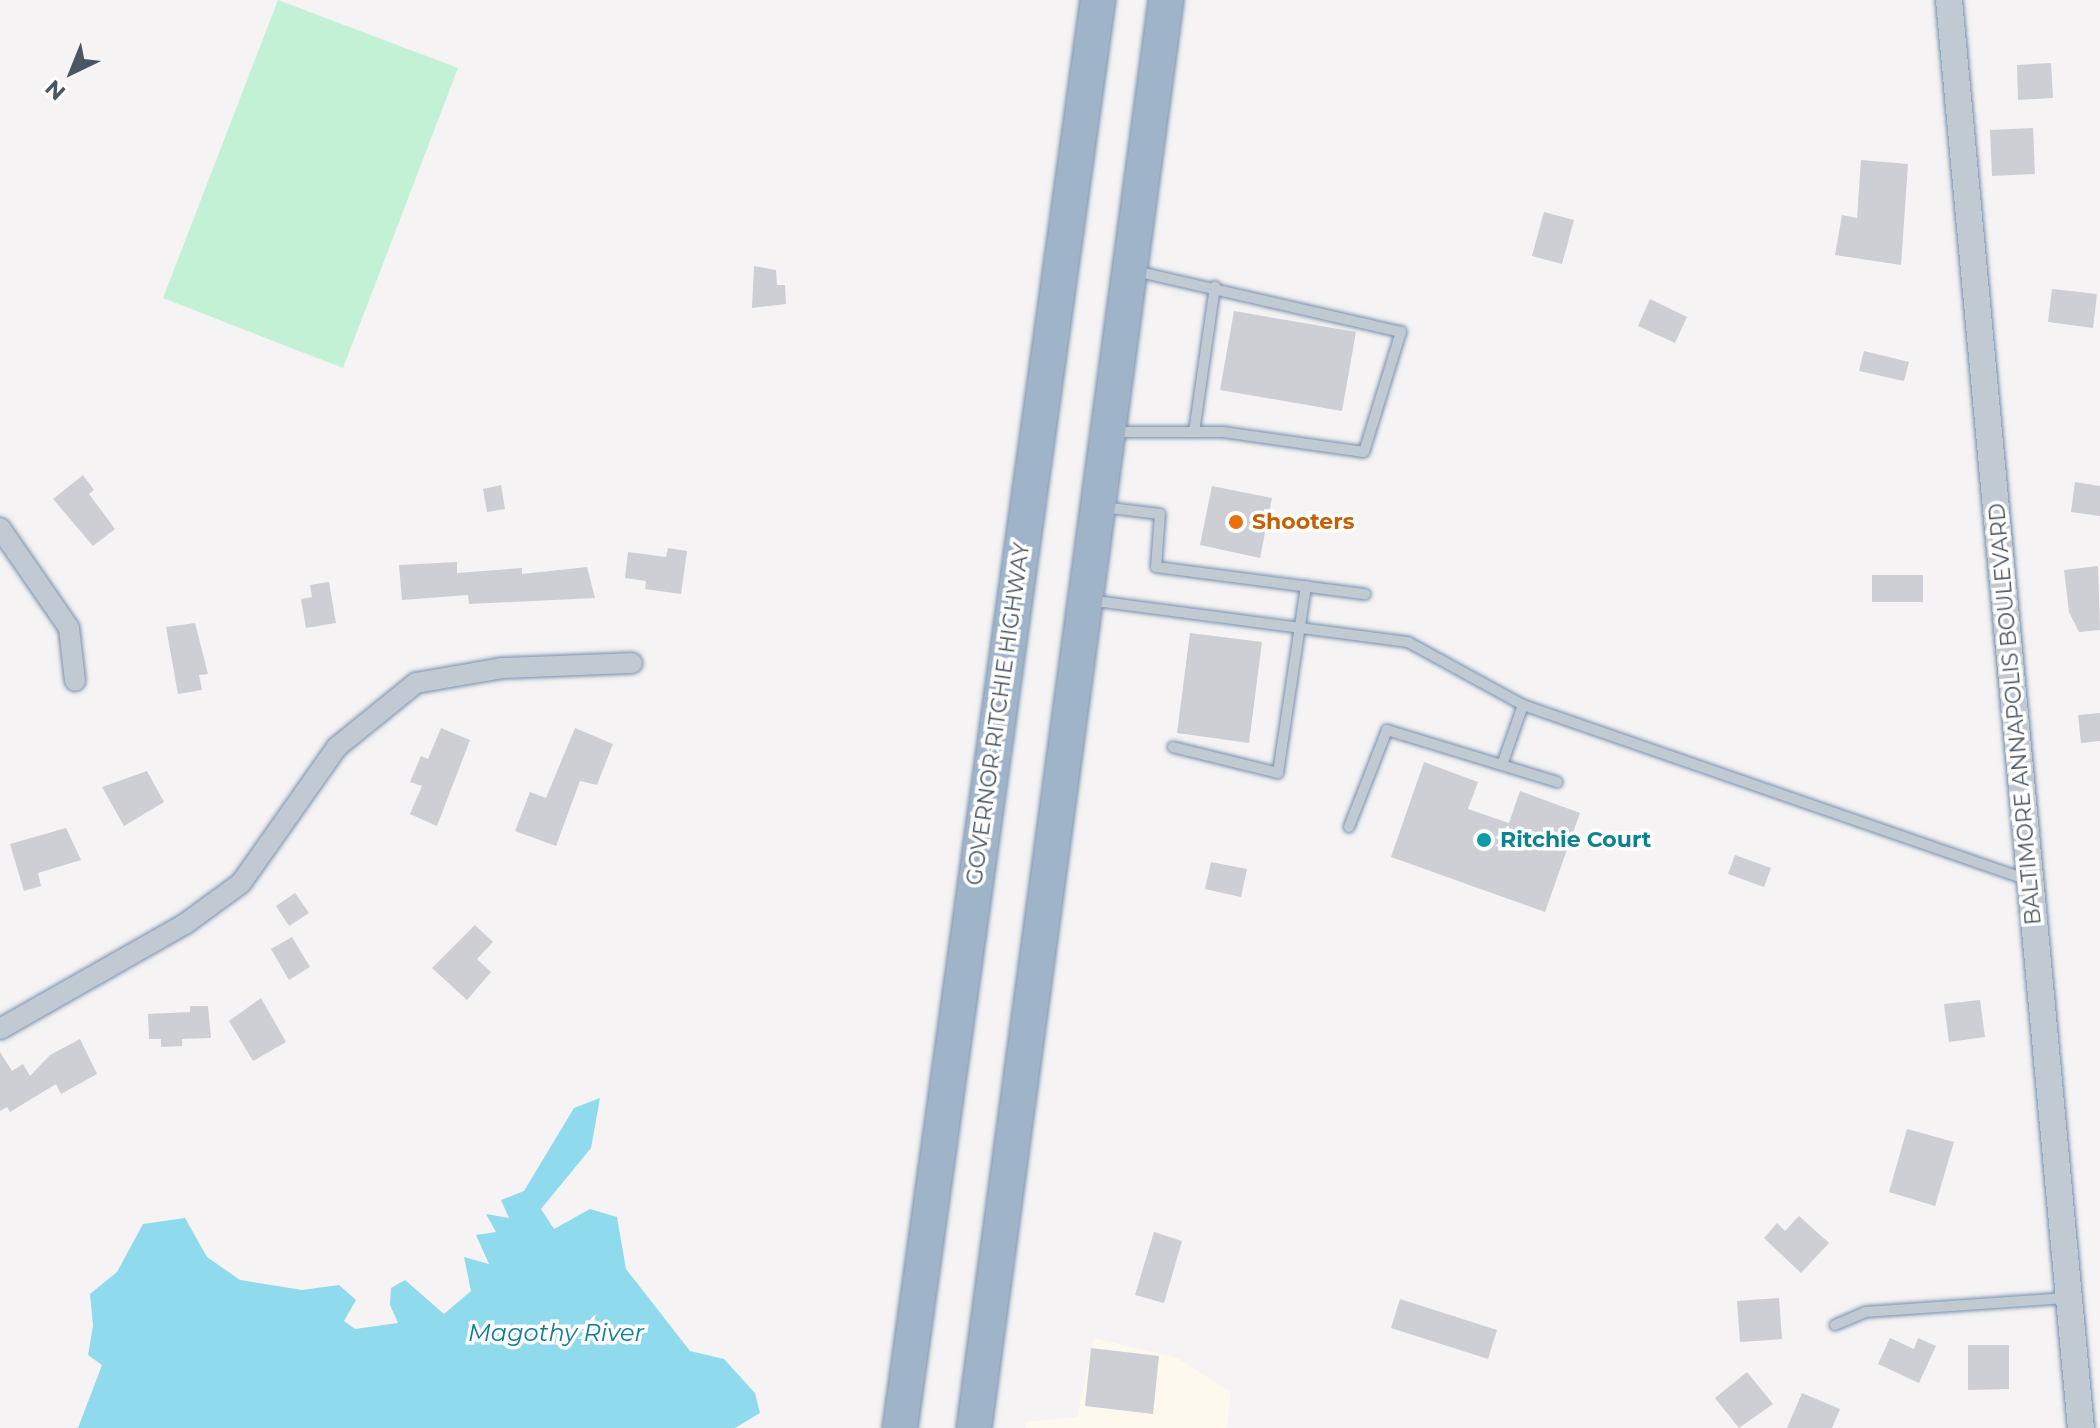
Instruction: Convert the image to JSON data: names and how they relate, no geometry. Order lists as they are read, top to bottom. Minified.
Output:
{"streets":{"highway":["GOVERNOR RITCHIE HIGHWAY"],"street":["BALTIMORE ANNAPOLIS BOULEVARD"]},"water":["Magothy River"],"places":["Shooters","Ritchie Court"],"north":"bottom left"}
